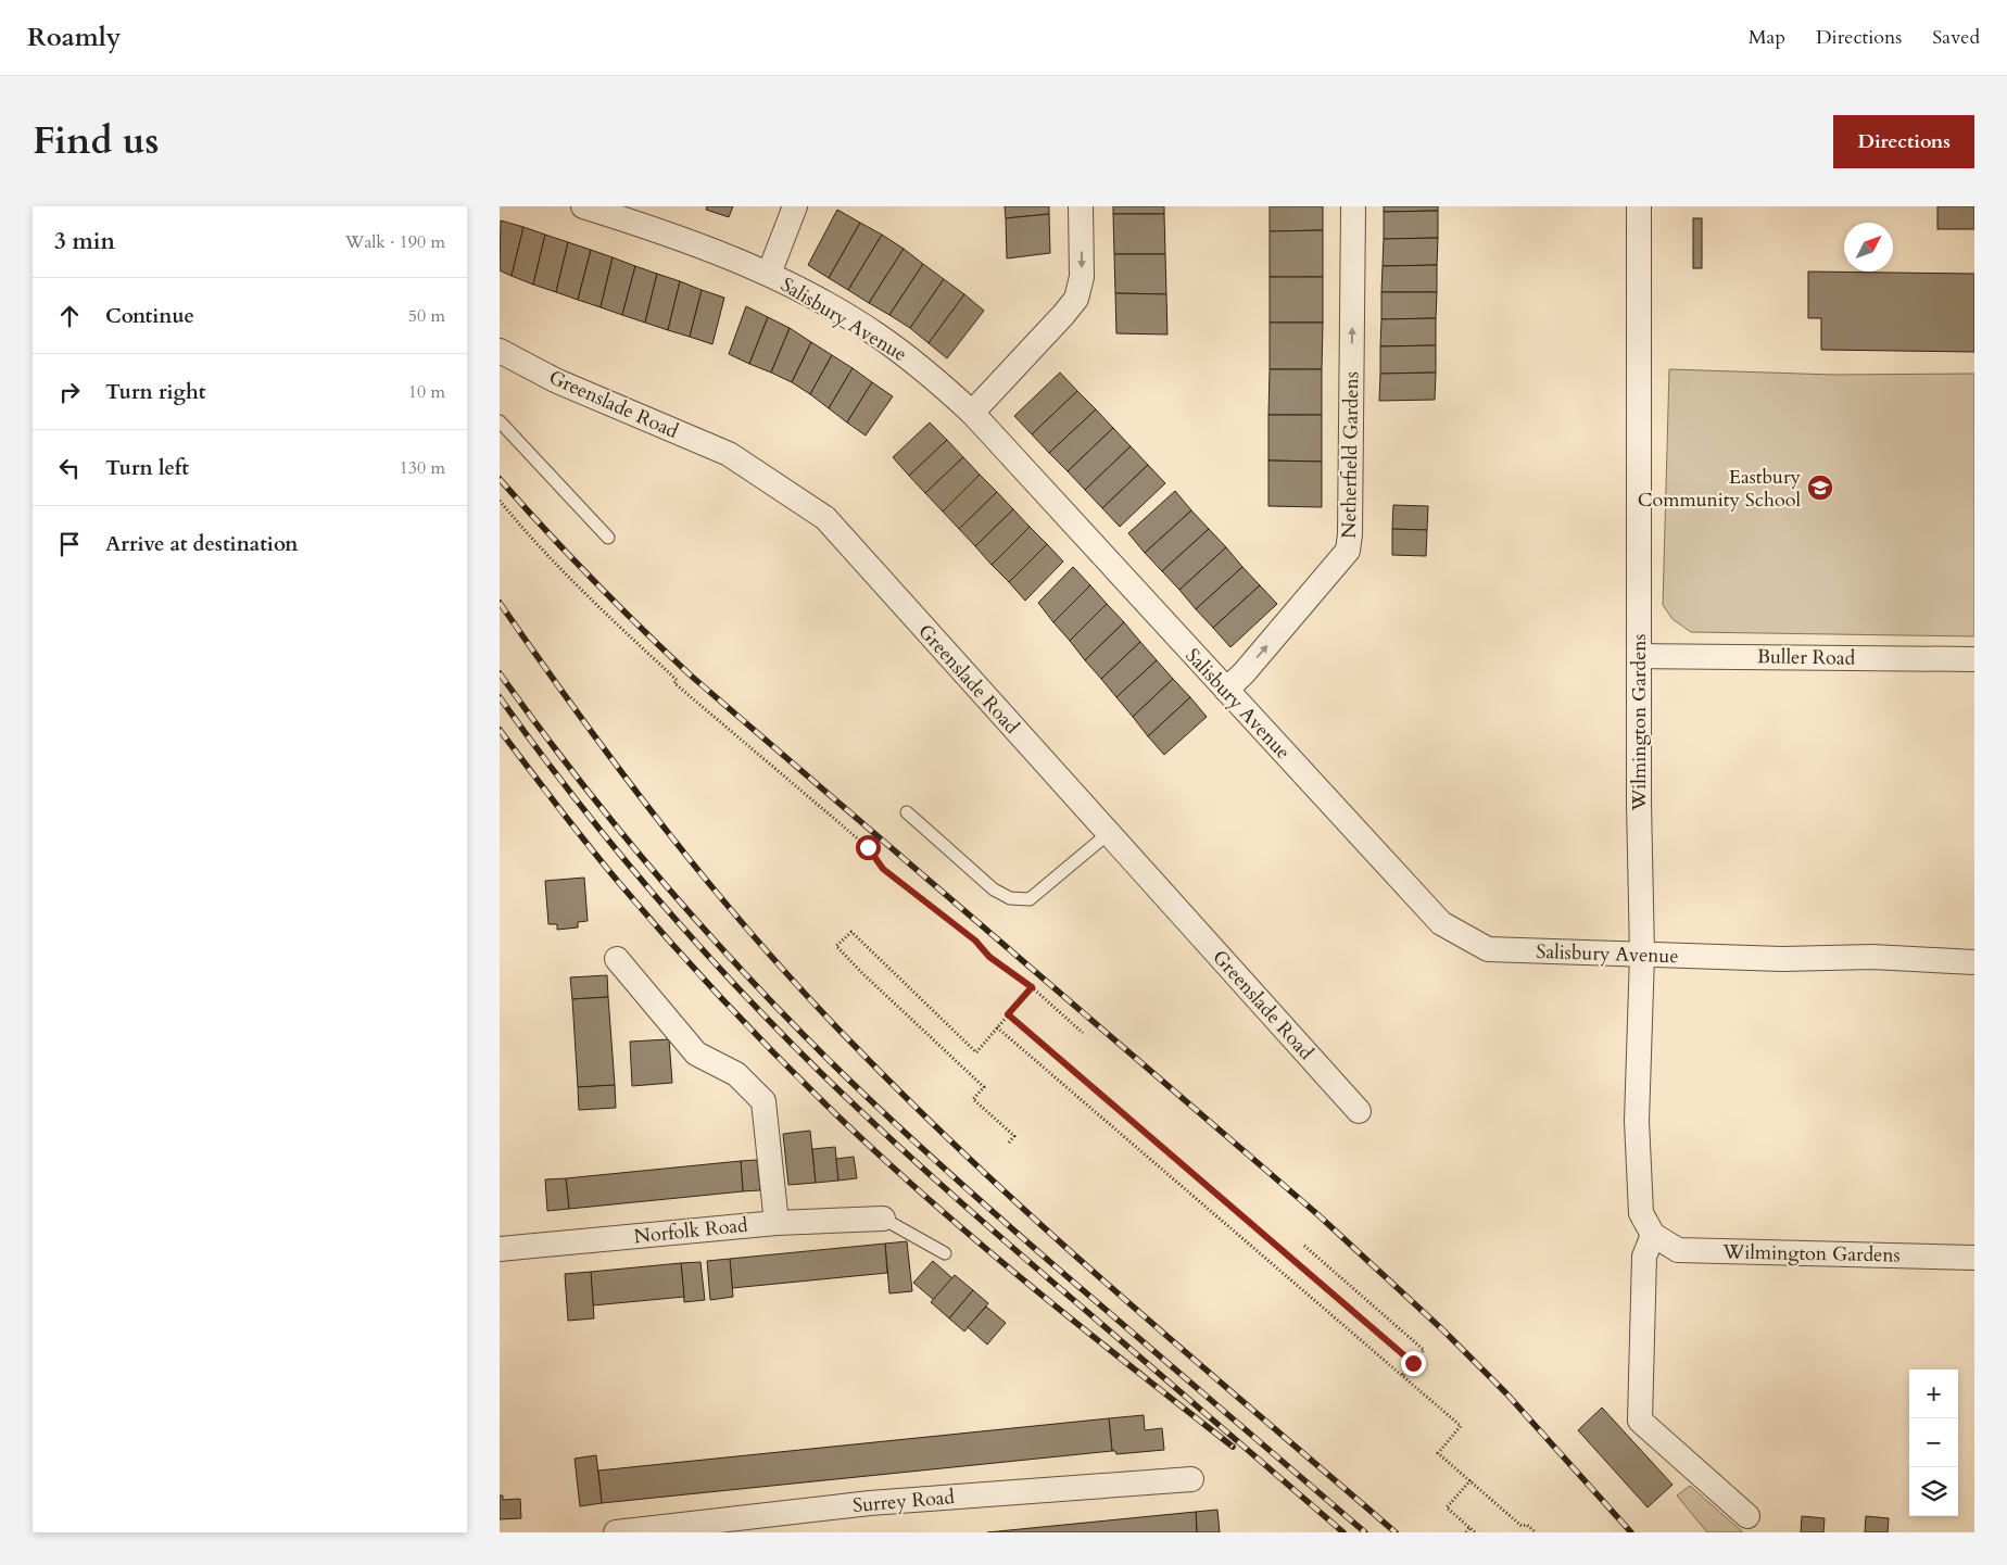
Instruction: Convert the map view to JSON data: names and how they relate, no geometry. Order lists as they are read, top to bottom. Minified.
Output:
{"streets":{"street":["Salisbury Avenue","Greenslade Road","Netherfield Gardens","Buller Road","Wilmington Gardens","Norfolk Road","Surrey Road"]},"crossings":[["Salisbury Avenue","Netherfield Gardens"],["Salisbury Avenue","Wilmington Gardens"],["Buller Road","Wilmington Gardens"]],"one_way":["Netherfield Gardens"],"places":{"school or university":["Eastbury Community School"]},"north":"top right","page":{"header":"Roamly","nav":["Map","Directions","Saved"],"title":"Find us","buttons":"Directions","heading":["3 min","Walk · 190 m"],"list":[["Continue","50 m"],["Turn right","10 m"],["Turn left","130 m"],"Arrive at destination"],"map_buttons":["+","−"]}}
